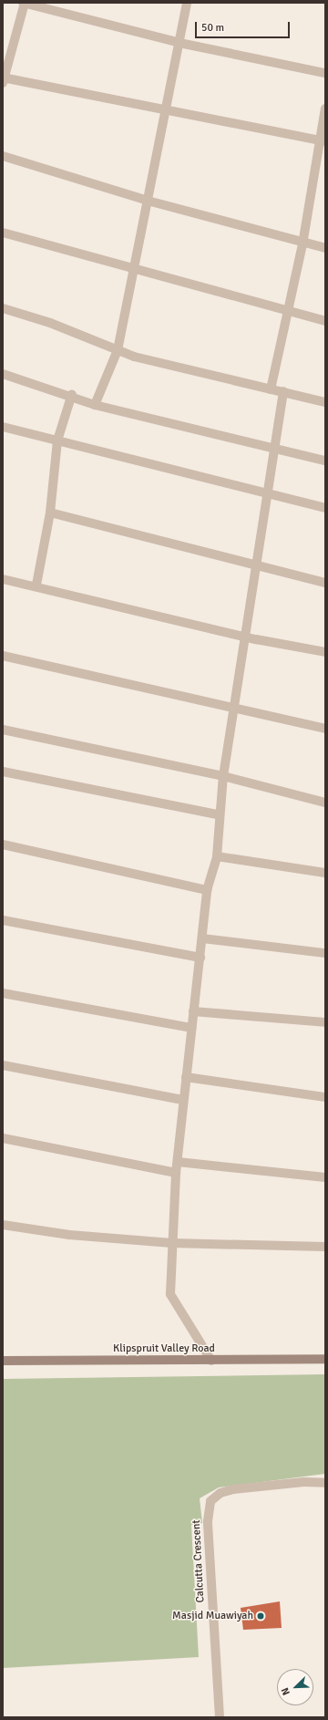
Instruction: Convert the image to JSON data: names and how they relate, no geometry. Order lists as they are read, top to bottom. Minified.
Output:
{"streets":{"main road":["Klipspruit Valley Road"],"street":["Calcutta Crescent"]},"places":["Masjid Muawiyah"],"scale_bar":"50 m","north":"bottom left"}
